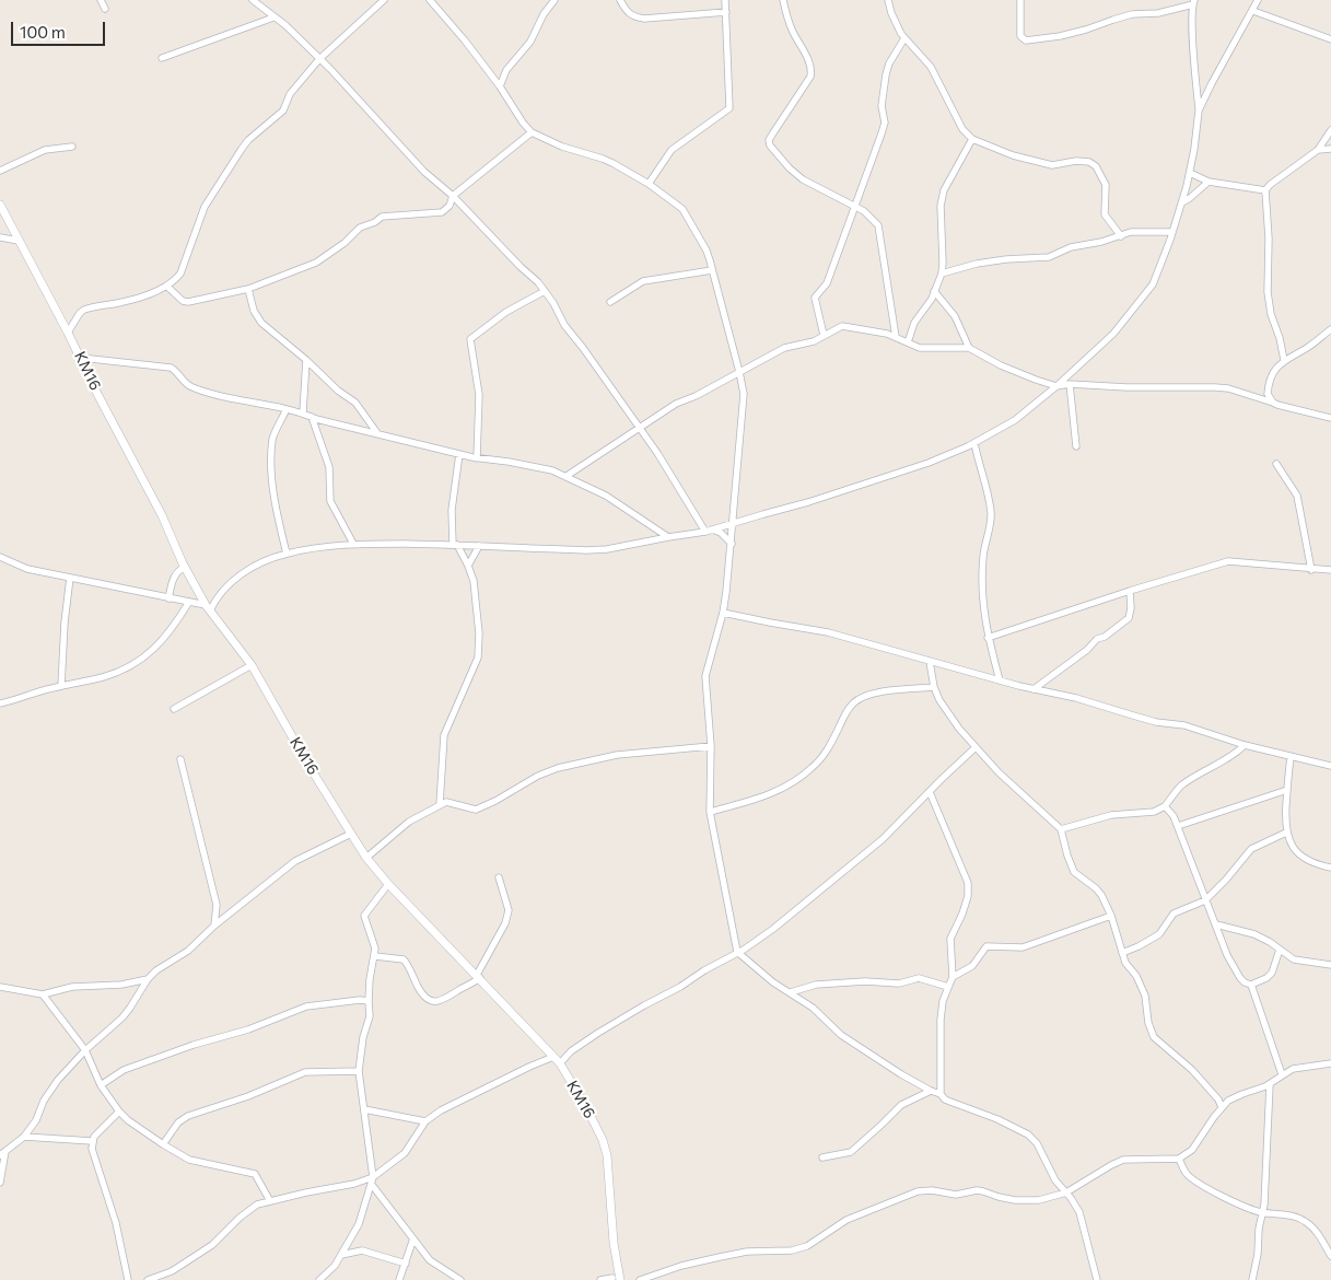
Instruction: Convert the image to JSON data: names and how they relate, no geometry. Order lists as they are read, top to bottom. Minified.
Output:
{"streets":{"street":["KM16"]},"scale_bar":"100 m"}
